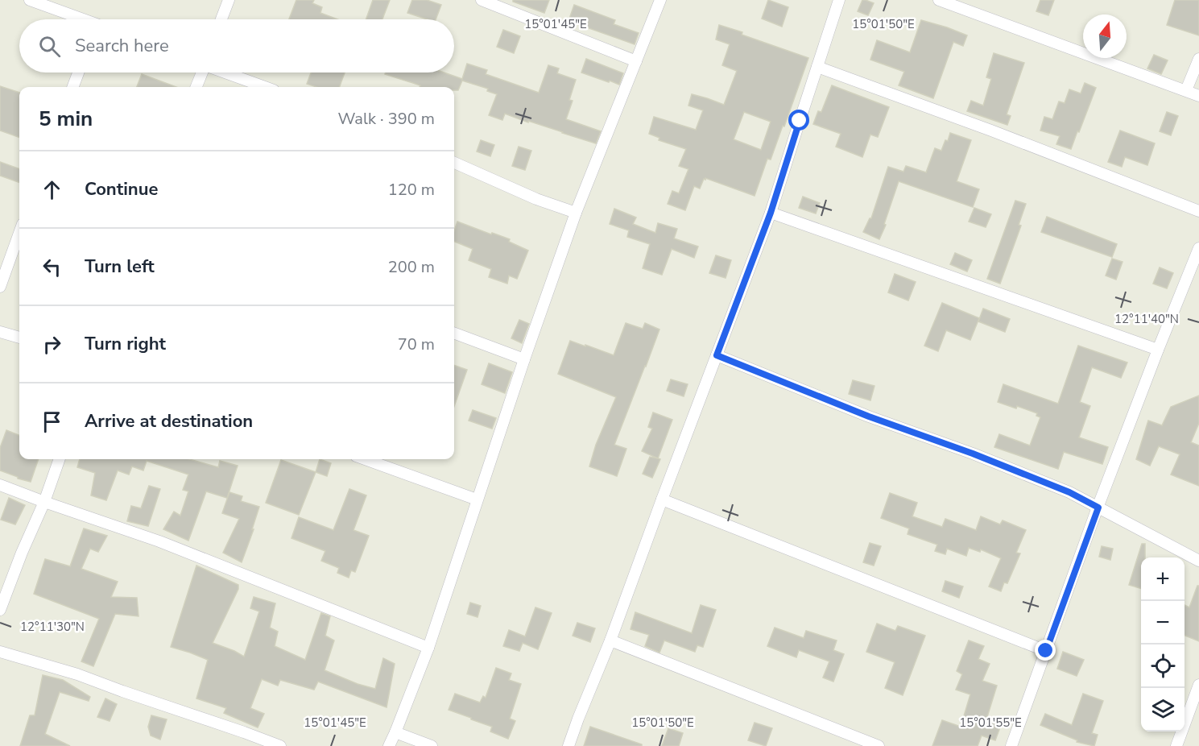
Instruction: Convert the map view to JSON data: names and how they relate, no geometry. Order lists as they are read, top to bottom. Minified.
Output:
{"north":"top","page":{"search":"Search here","heading":["5 min","Walk · 390 m"],"list":[["Continue","120 m"],["Turn left","200 m"],["Turn right","70 m"],"Arrive at destination"],"map_buttons":["+","−"]},"coordinates":["15°01'45\"E","15°01'50\"E","12°11'40\"N","12°11'30\"N","15°01'55\"E"]}
